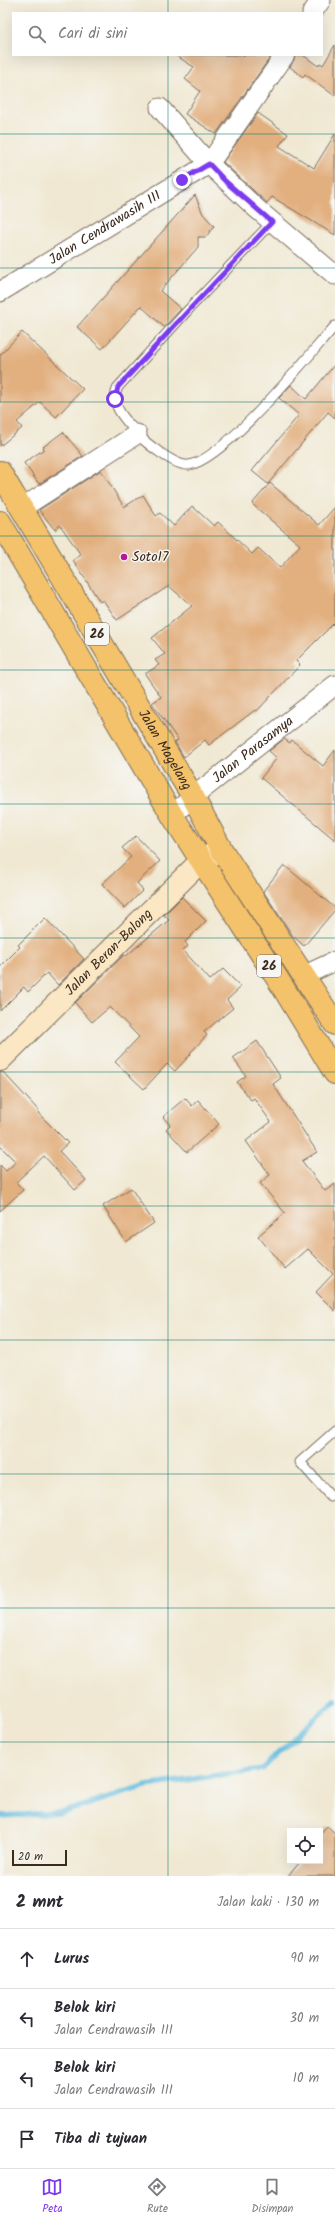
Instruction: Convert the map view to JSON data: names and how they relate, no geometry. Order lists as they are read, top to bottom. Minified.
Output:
{"streets":{"highway":["26","Jalan Magelang"],"main road":["Jalan Beran-Balong"],"street":["Jalan Cendrawasih III","Jalan Parasamya"]},"crossings":[["Jalan Magelang","Jalan Parasamya"],["Jalan Magelang","Jalan Beran-Balong"]],"places":["Soto17"],"scale_bar":"20 m","page":{"search":"Cari di sini","scale":"20 m","heading":["2 mnt","Jalan kaki · 130 m"],"list":[["Lurus","90 m"],["Belok kiri","Jalan Cendrawasih III","30 m"],["Belok kiri","Jalan Cendrawasih III","10 m"],"Tiba di tujuan"],"nav":["Peta","Rute","Disimpan"]}}
